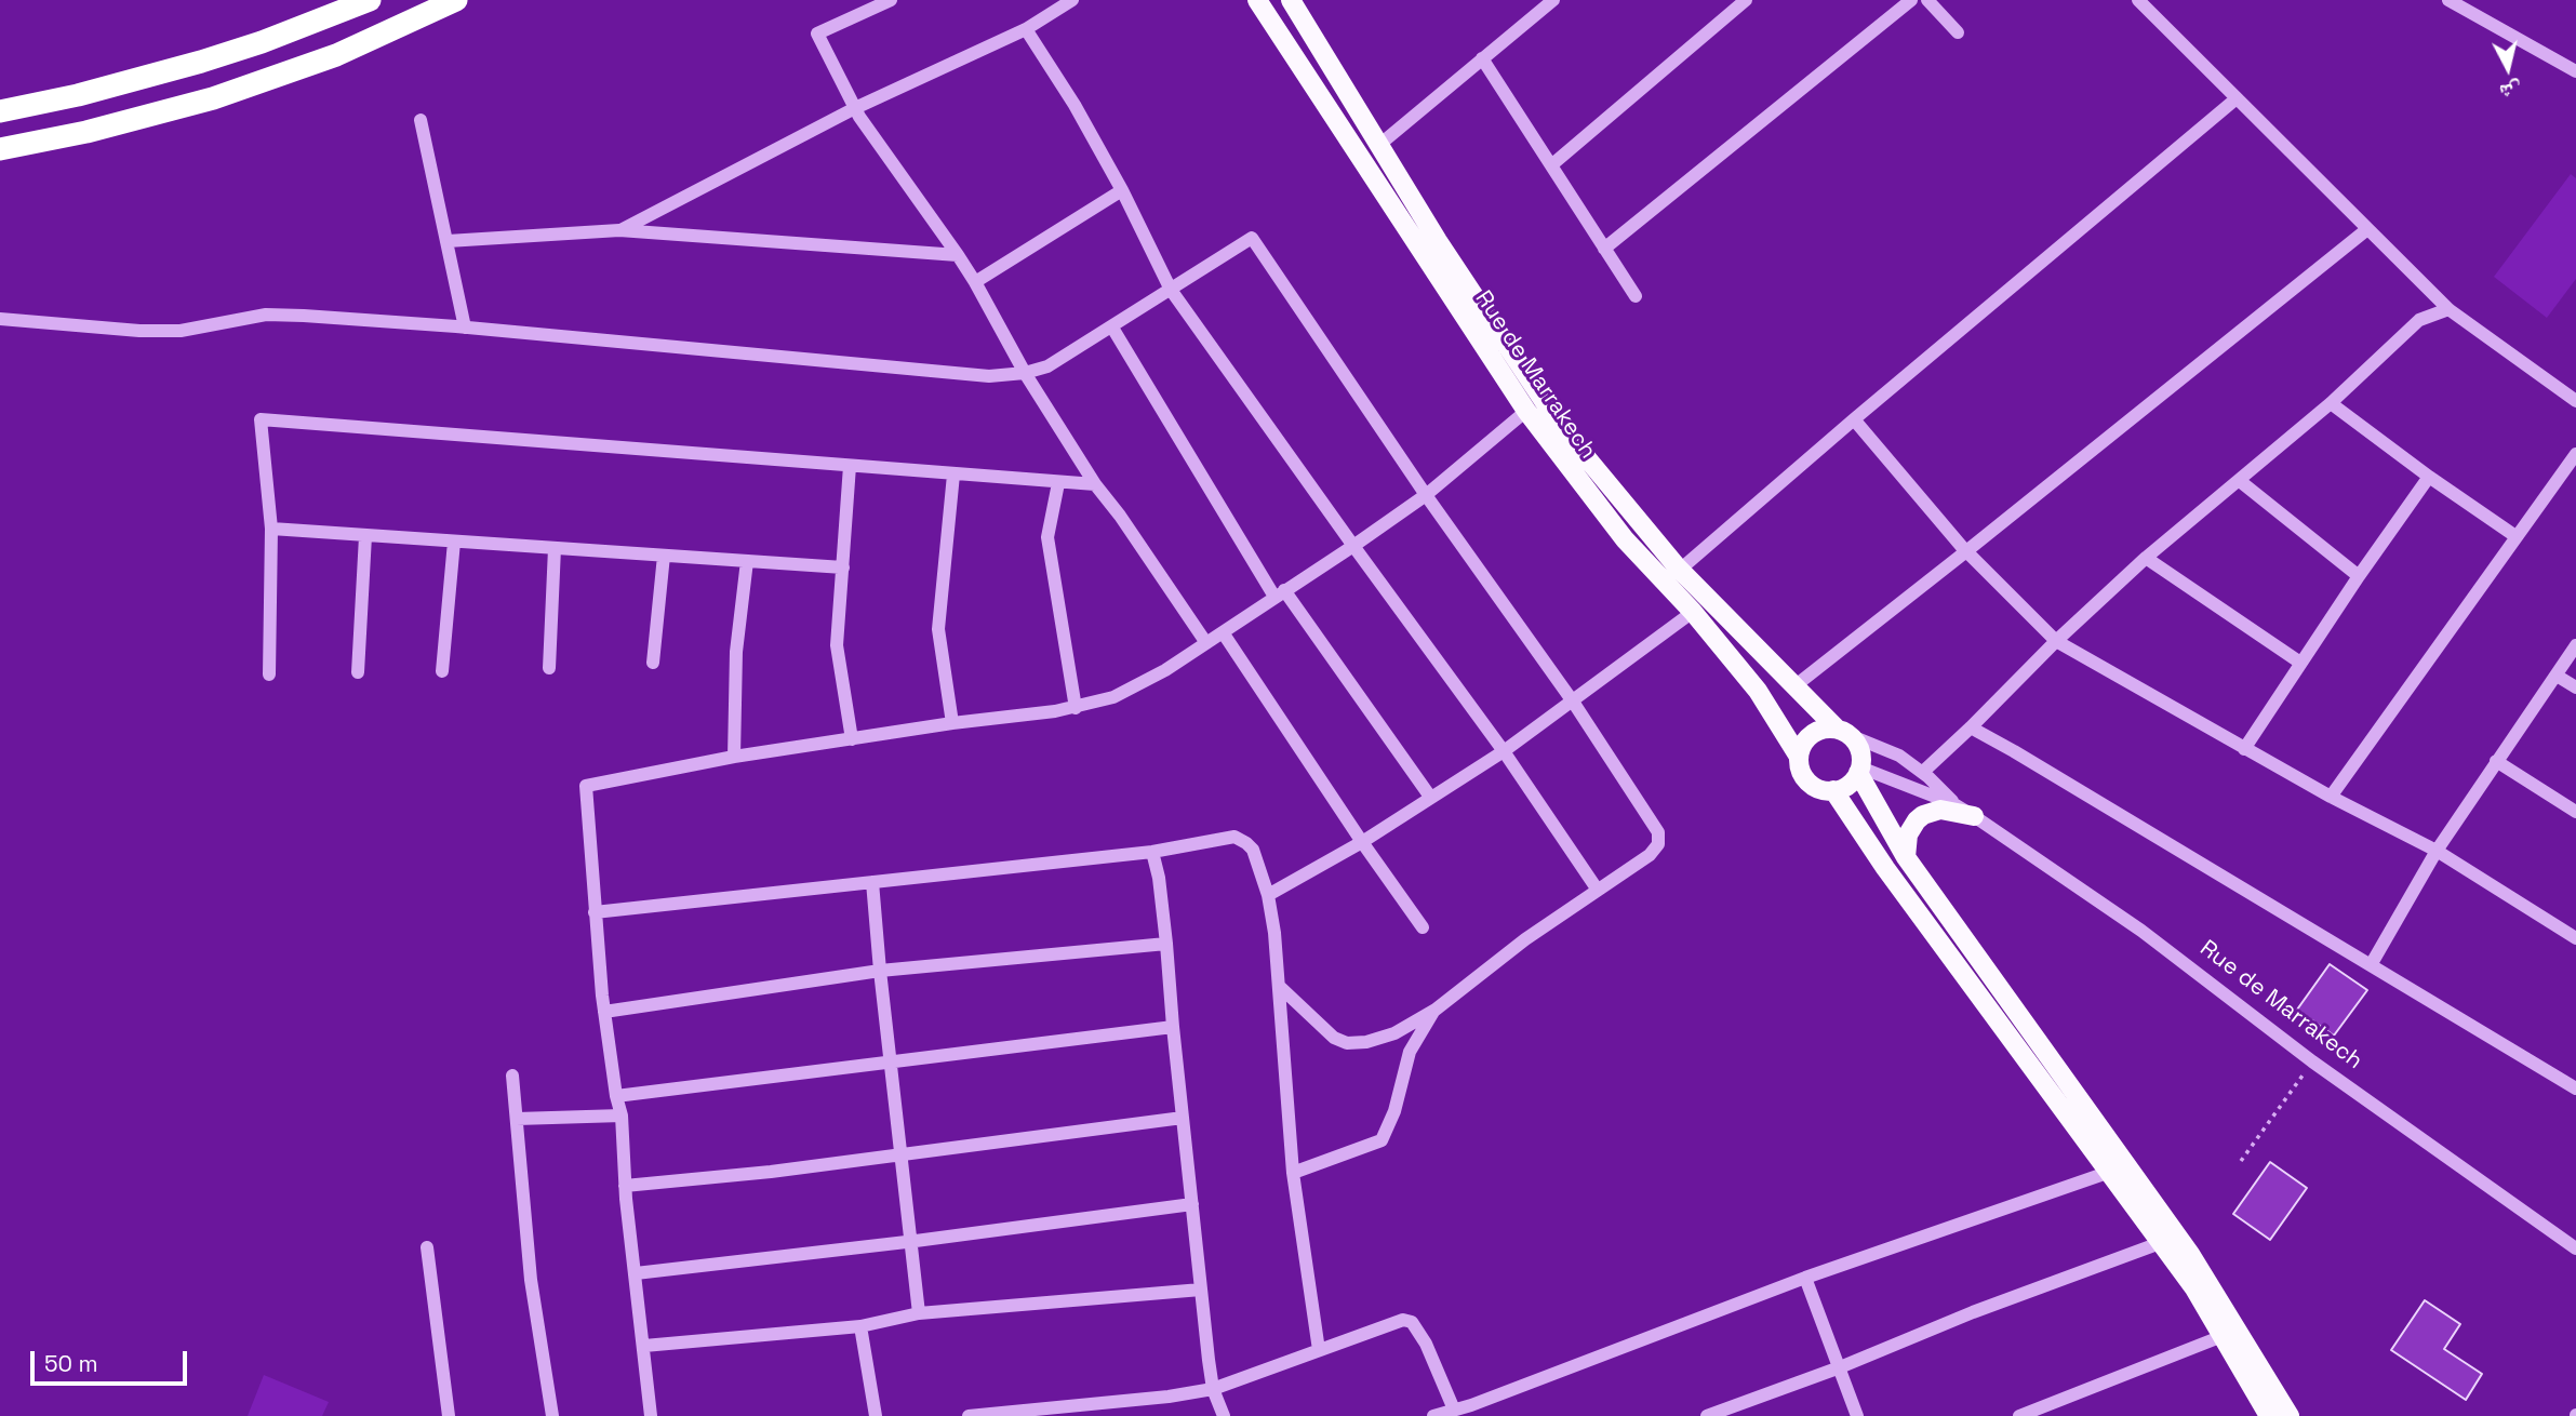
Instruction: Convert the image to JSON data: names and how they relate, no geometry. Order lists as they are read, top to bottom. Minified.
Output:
{"streets":{"main road":["Rue de Marrakech"]},"scale_bar":"50 m","north":"bottom"}
